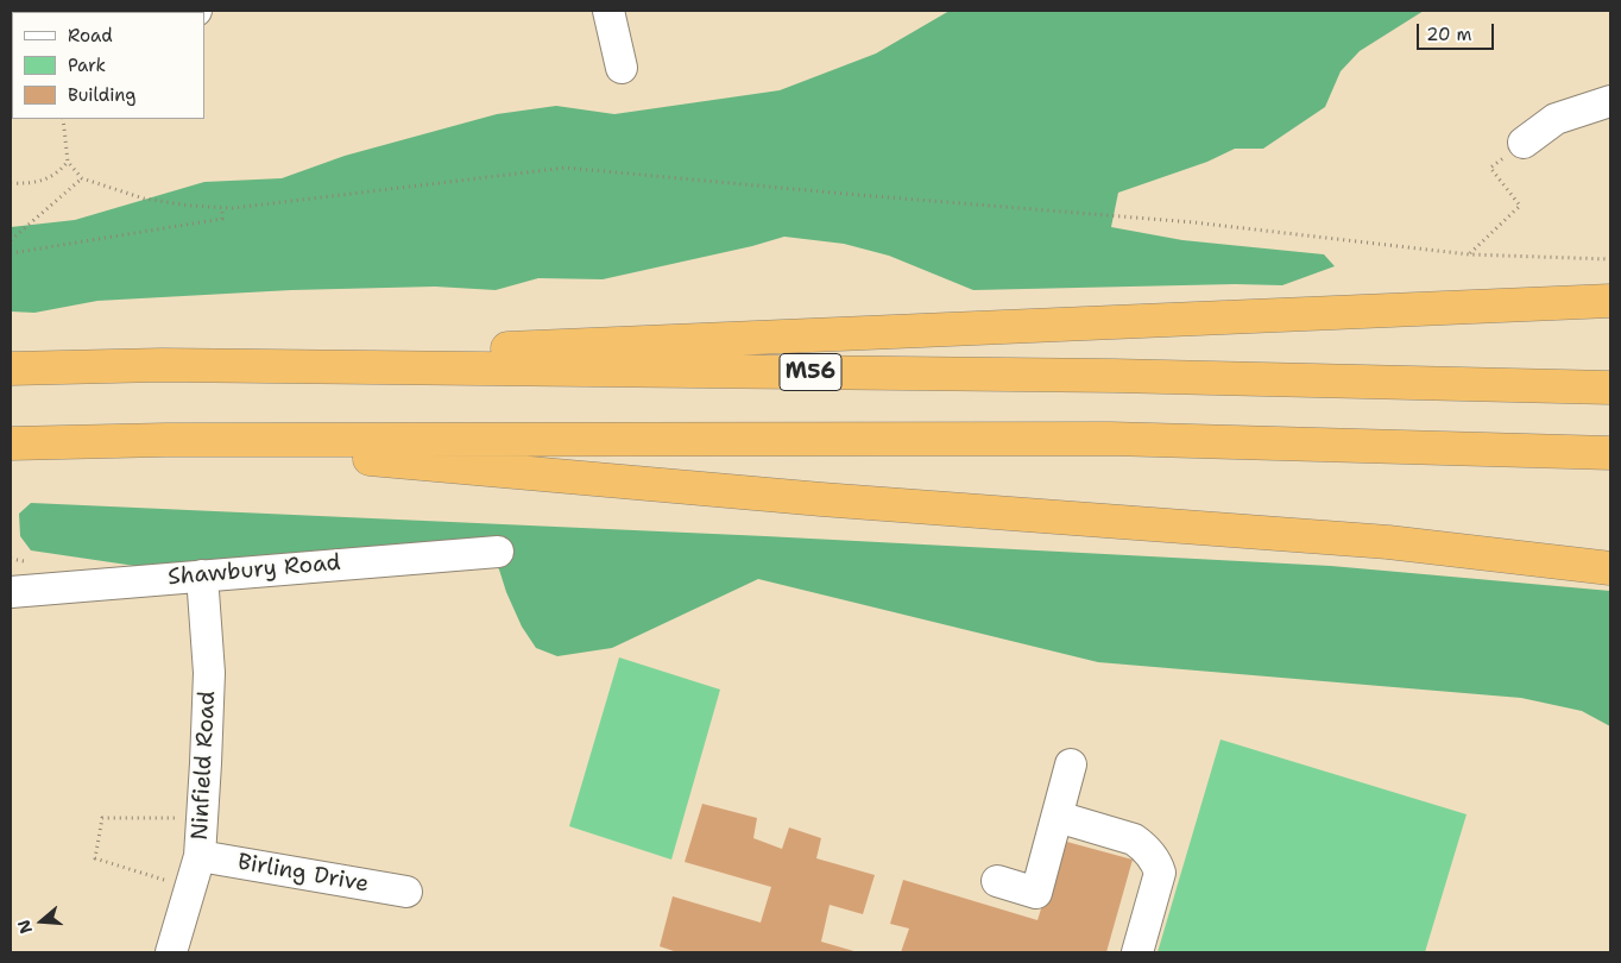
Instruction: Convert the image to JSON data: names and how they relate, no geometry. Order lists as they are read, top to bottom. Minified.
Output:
{"streets":{"highway":["M56"],"street":["Shawbury Road","Ninfield Road","Birling Drive"]},"crossings":[["Shawbury Road","Ninfield Road"],["Ninfield Road","Birling Drive"]],"legend":["Road","Park","Building"],"scale_bar":"20 m","north":"left"}
